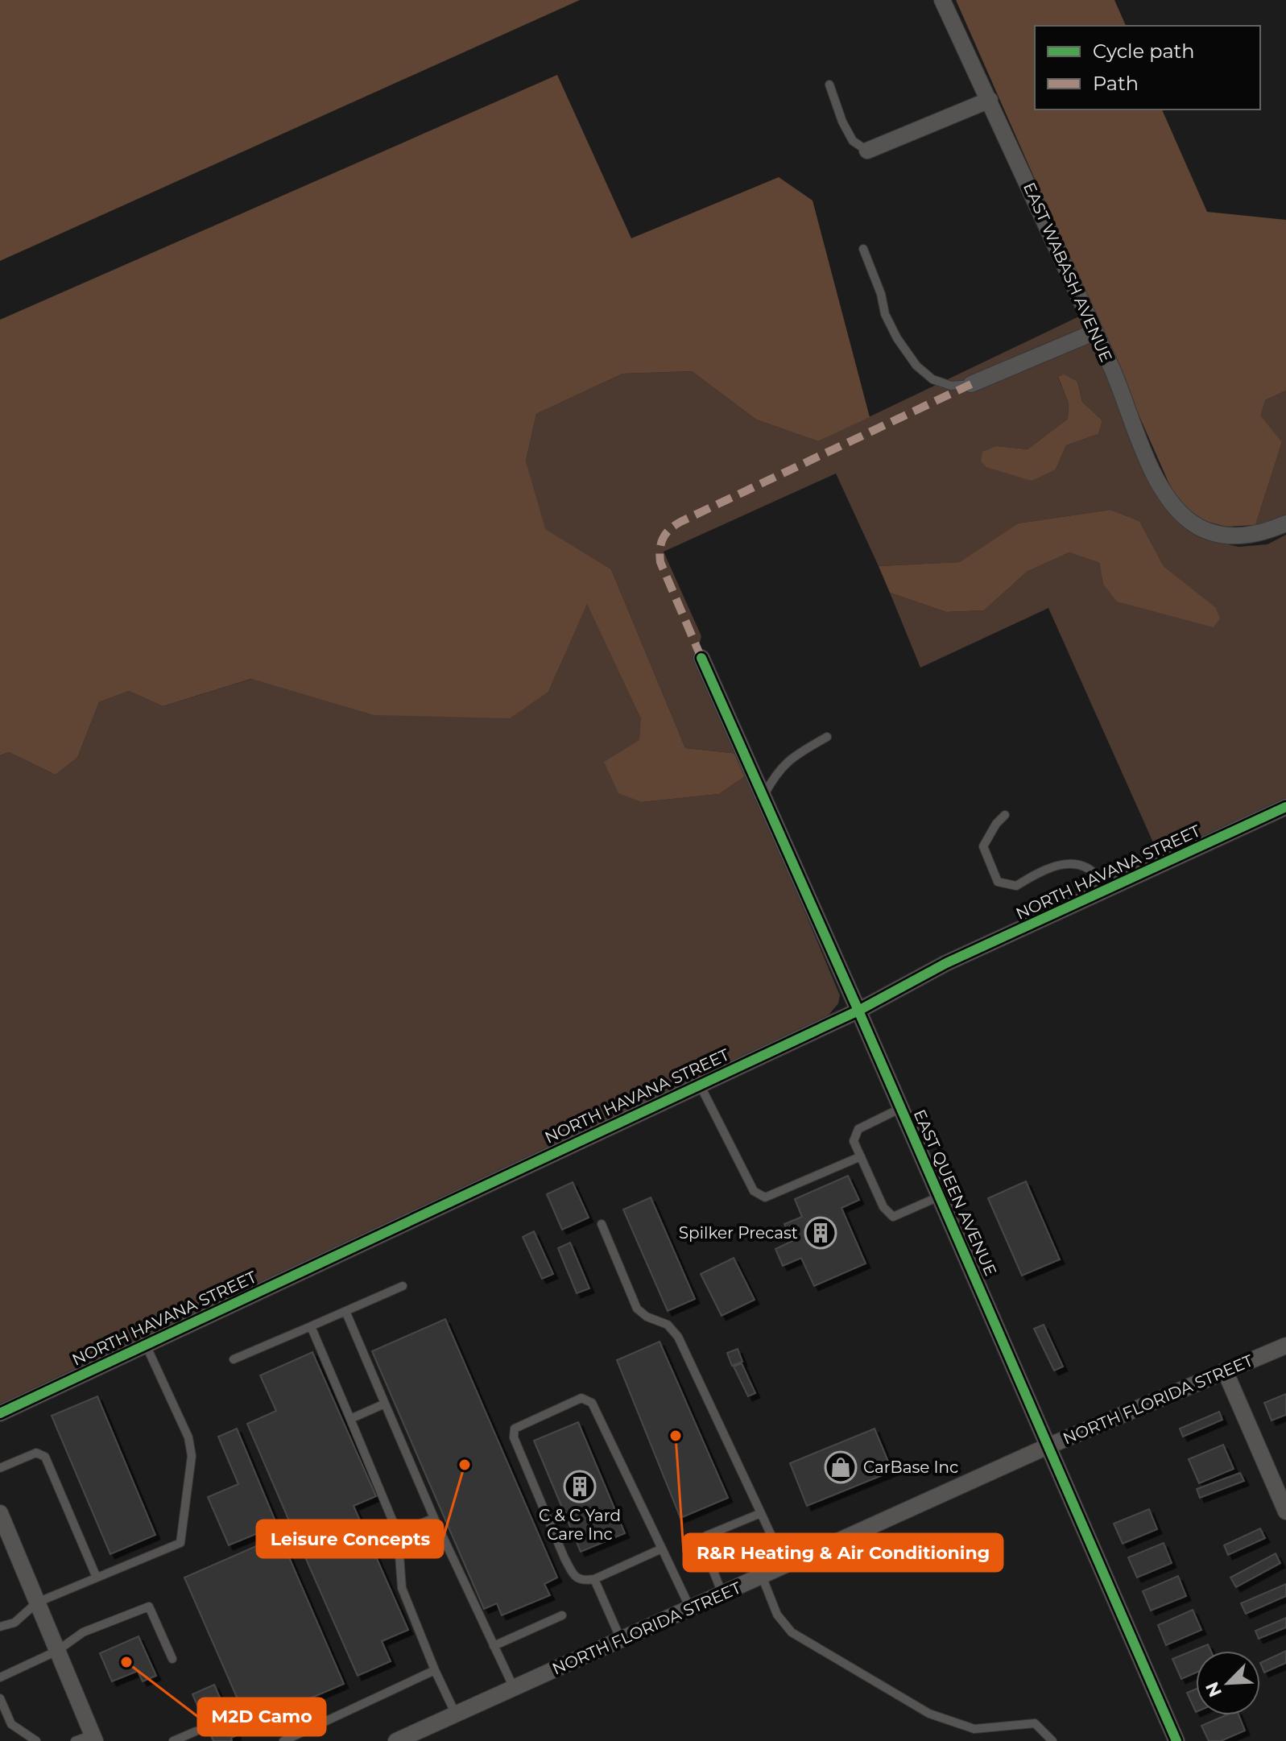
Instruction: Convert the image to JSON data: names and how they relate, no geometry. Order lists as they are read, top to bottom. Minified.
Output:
{"streets":{"street":["EAST WABASH AVENUE","NORTH HAVANA STREET","EAST QUEEN AVENUE","NORTH FLORIDA STREET"]},"crossings":[["NORTH HAVANA STREET","EAST QUEEN AVENUE"],["EAST QUEEN AVENUE","NORTH FLORIDA STREET"]],"places":{"building":["Spilker Precast","C & C Yard Care Inc"],"other":["R&R Heating & Air Conditioning","Leisure Concepts","M2D Camo"],"shop":["CarBase Inc"]},"legend":["Cycle path","Path"],"north":"bottom left"}
